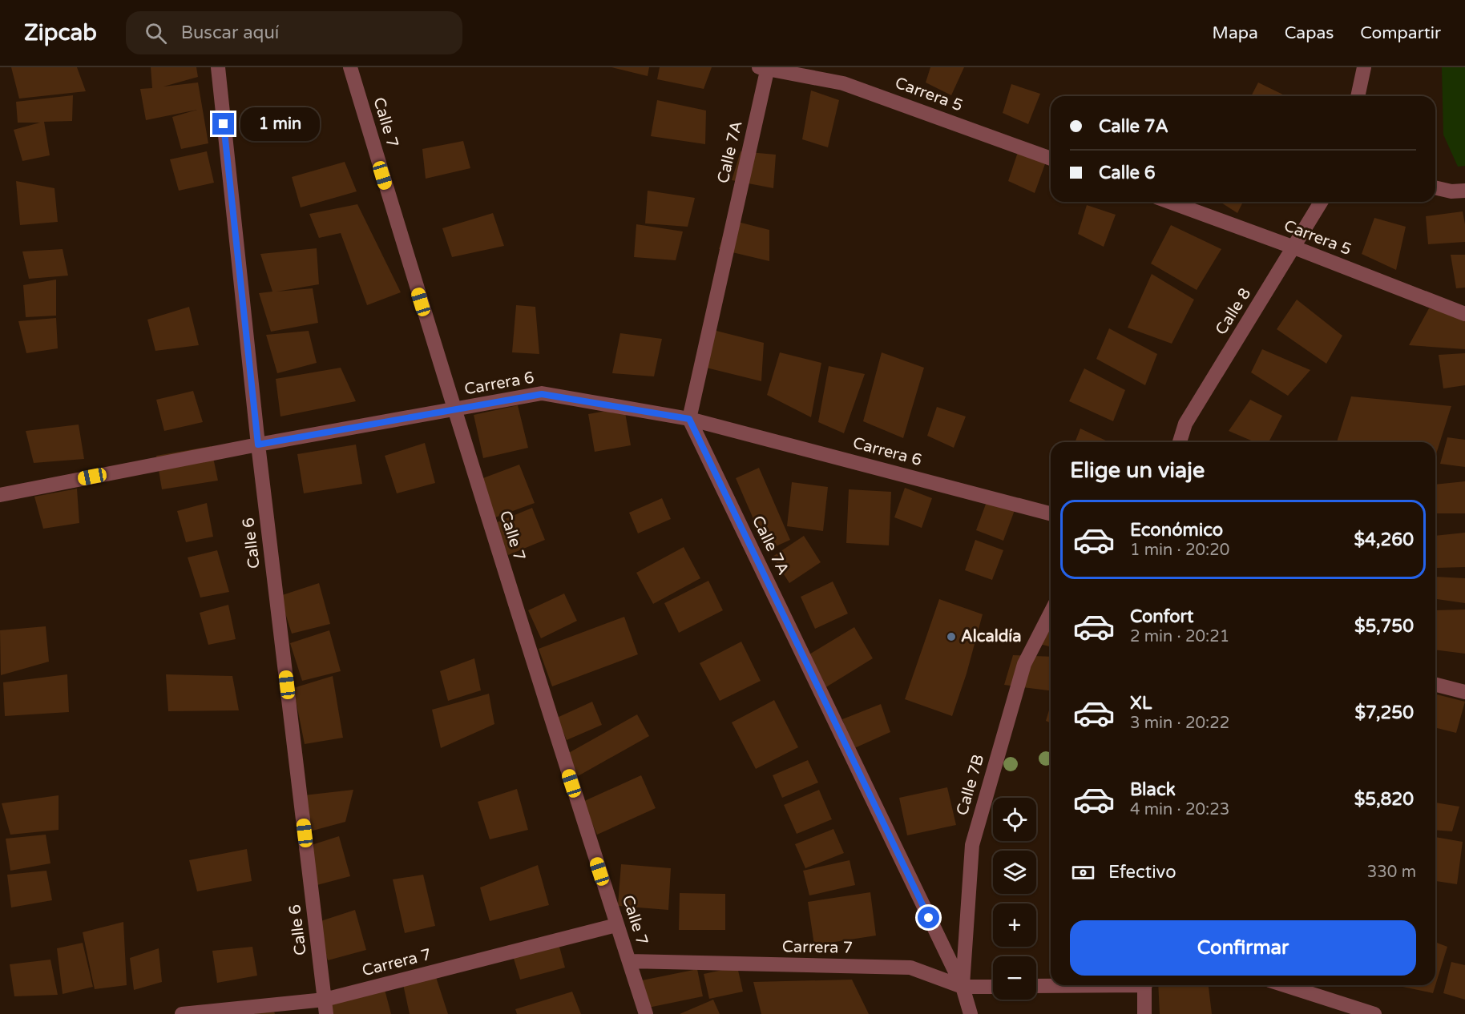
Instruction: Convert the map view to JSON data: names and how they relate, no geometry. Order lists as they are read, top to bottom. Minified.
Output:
{"streets":{"street":["Carrera 5","Calle 7","Calle 7A","Calle 8","Carrera 6","Calle 6","Calle 7B","Carrera 7"]},"crossings":[["Carrera 5","Calle 7A"],["Carrera 5","Calle 8"],["Calle 7","Carrera 6"],["Calle 7","Carrera 7"],["Calle 7A","Carrera 6"],["Calle 7A","Calle 7B"],["Calle 7A","Carrera 7"],["Carrera 6","Calle 6"],["Calle 6","Carrera 7"],["Calle 7B","Carrera 7"]],"places":["Alcaldía"],"page":{"header":"Zipcab","search":"Buscar aquí","nav":["Mapa","Capas","Compartir"],"banner":["Calle 7A","Calle 6"],"bubble":"1 min","heading":"Elige un viaje","list":[{"name":"Económico","note":"1 min · 20:20","value":"$4,260"},{"name":"Confort","note":"2 min · 20:21","value":"$5,750"},{"name":"XL","note":"3 min · 20:22","value":"$7,250"},{"name":"Black","note":"4 min · 20:23","value":"$5,820"}],"map_buttons":["+","−"],"pay":["Efectivo","330 m"],"buttons":"Confirmar"}}
